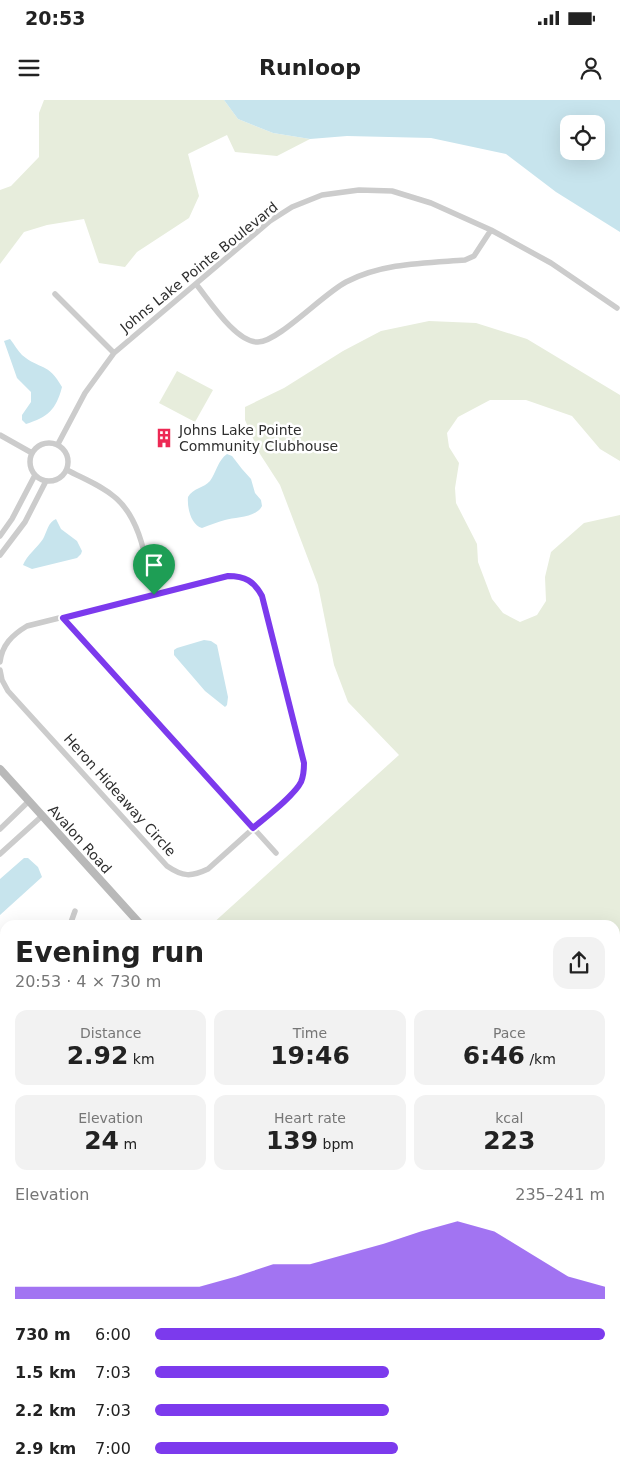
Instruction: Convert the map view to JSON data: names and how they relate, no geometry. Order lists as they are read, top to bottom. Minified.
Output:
{"streets":{"main road":["Avalon Road"],"street":["Johns Lake Pointe Boulevard","Heron Hideaway Circle"]},"places":{"building":["Johns Lake Pointe Community Clubhouse"]},"page":{"status":"20:53","header":"Runloop","heading":["Evening run","20:53 · 4 × 730 m"],"stats":[["Distance","2.92 km"],["Time","19:46"],["Pace","6:46 /km"],["Elevation","24 m"],["Heart rate","139 bpm"],["kcal","223"]],"chart":["Elevation","235–241 m"],"list":[{"name":"730 m","note":"6:00"},{"name":"1.5 km","note":"7:03"},{"name":"2.2 km","note":"7:03"},{"name":"2.9 km","note":"7:00"}]}}
